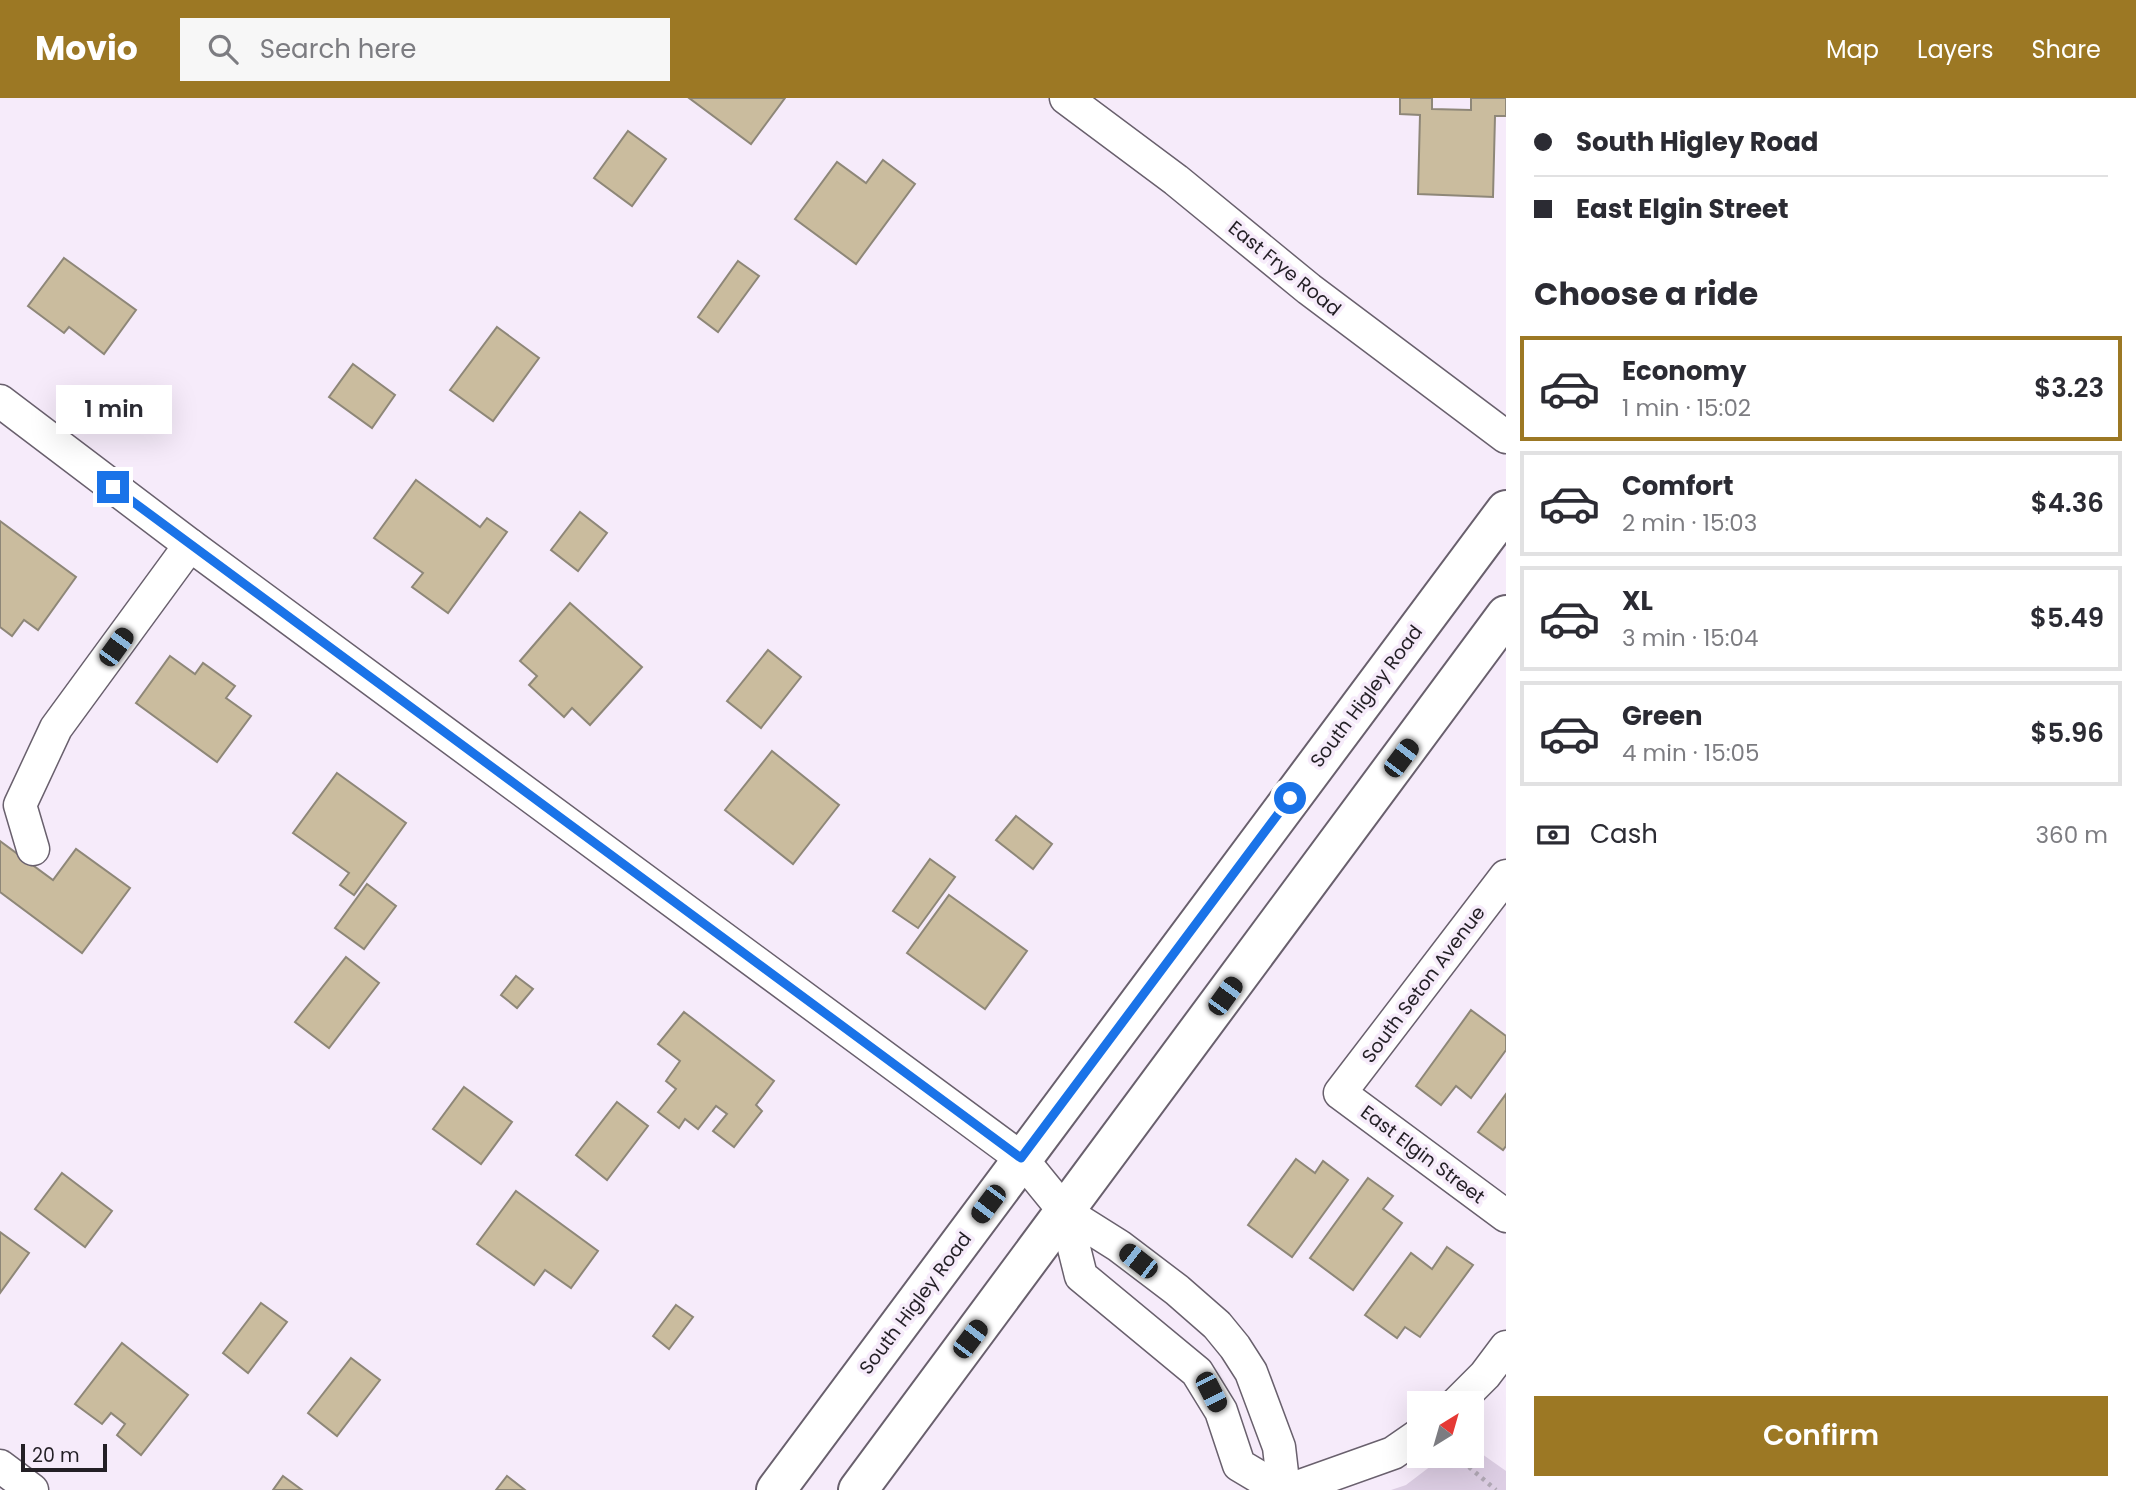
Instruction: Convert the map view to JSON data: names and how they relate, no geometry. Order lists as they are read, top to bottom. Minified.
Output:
{"streets":{"main road":["South Higley Road"],"street":["East Frye Road","South Seton Avenue","East Elgin Street"]},"crossings":[["South Seton Avenue","East Elgin Street"]],"scale_bar":"20 m","north":"top right","page":{"header":"Movio","search":"Search here","nav":["Map","Layers","Share"],"banner":["South Higley Road","East Elgin Street"],"heading":"Choose a ride","list":[{"name":"Economy","note":"1 min · 15:02","value":"$3.23"},{"name":"Comfort","note":"2 min · 15:03","value":"$4.36"},{"name":"XL","note":"3 min · 15:04","value":"$5.49"},{"name":"Green","note":"4 min · 15:05","value":"$5.96"}],"bubble":"1 min","pay":["Cash","360 m"],"buttons":"Confirm","scale":"20 m"}}
